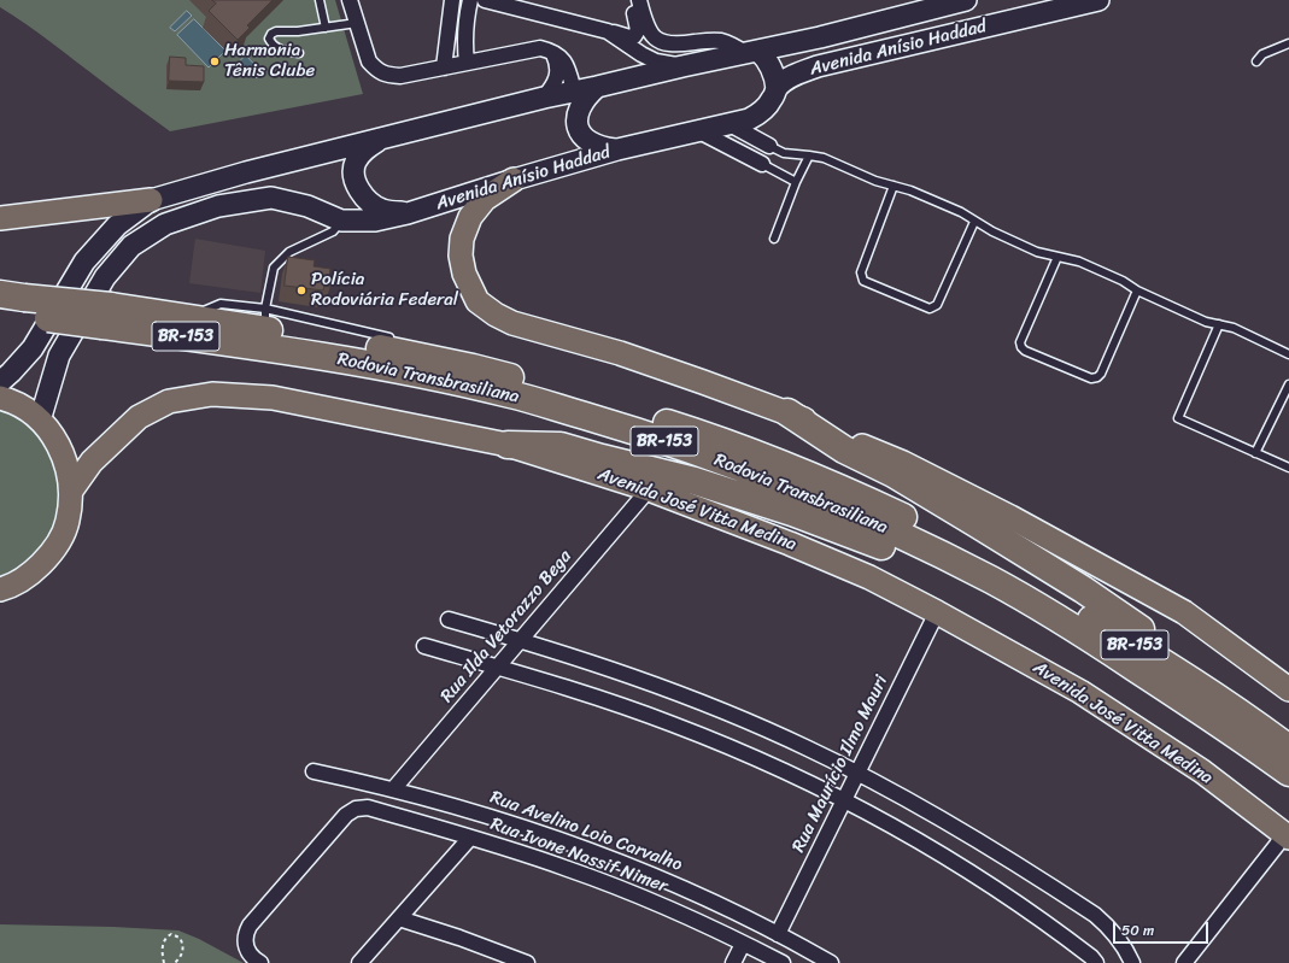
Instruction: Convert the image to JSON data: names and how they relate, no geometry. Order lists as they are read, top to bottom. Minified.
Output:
{"streets":{"highway":["BR-153","Rodovia Transbrasiliana"],"main road":["Avenida Anísio Haddad","Avenida José Vitta Medina"],"street":["Rua Ilda Vetorazzo Bega","Rua Maurício Ilmo Mauri","Rua Avelino Loio Carvalho","Rua Ivone Nassif Nimer"]},"crossings":[["Avenida José Vitta Medina","Rua Ilda Vetorazzo Bega"],["Avenida José Vitta Medina","Rua Maurício Ilmo Mauri"],["Rua Ilda Vetorazzo Bega","Rua Avelino Loio Carvalho"],["Rua Maurício Ilmo Mauri","Rua Avelino Loio Carvalho"]],"places":["Harmonia Tênis Clube","Polícia Rodoviária Federal"],"scale_bar":"50 m"}
